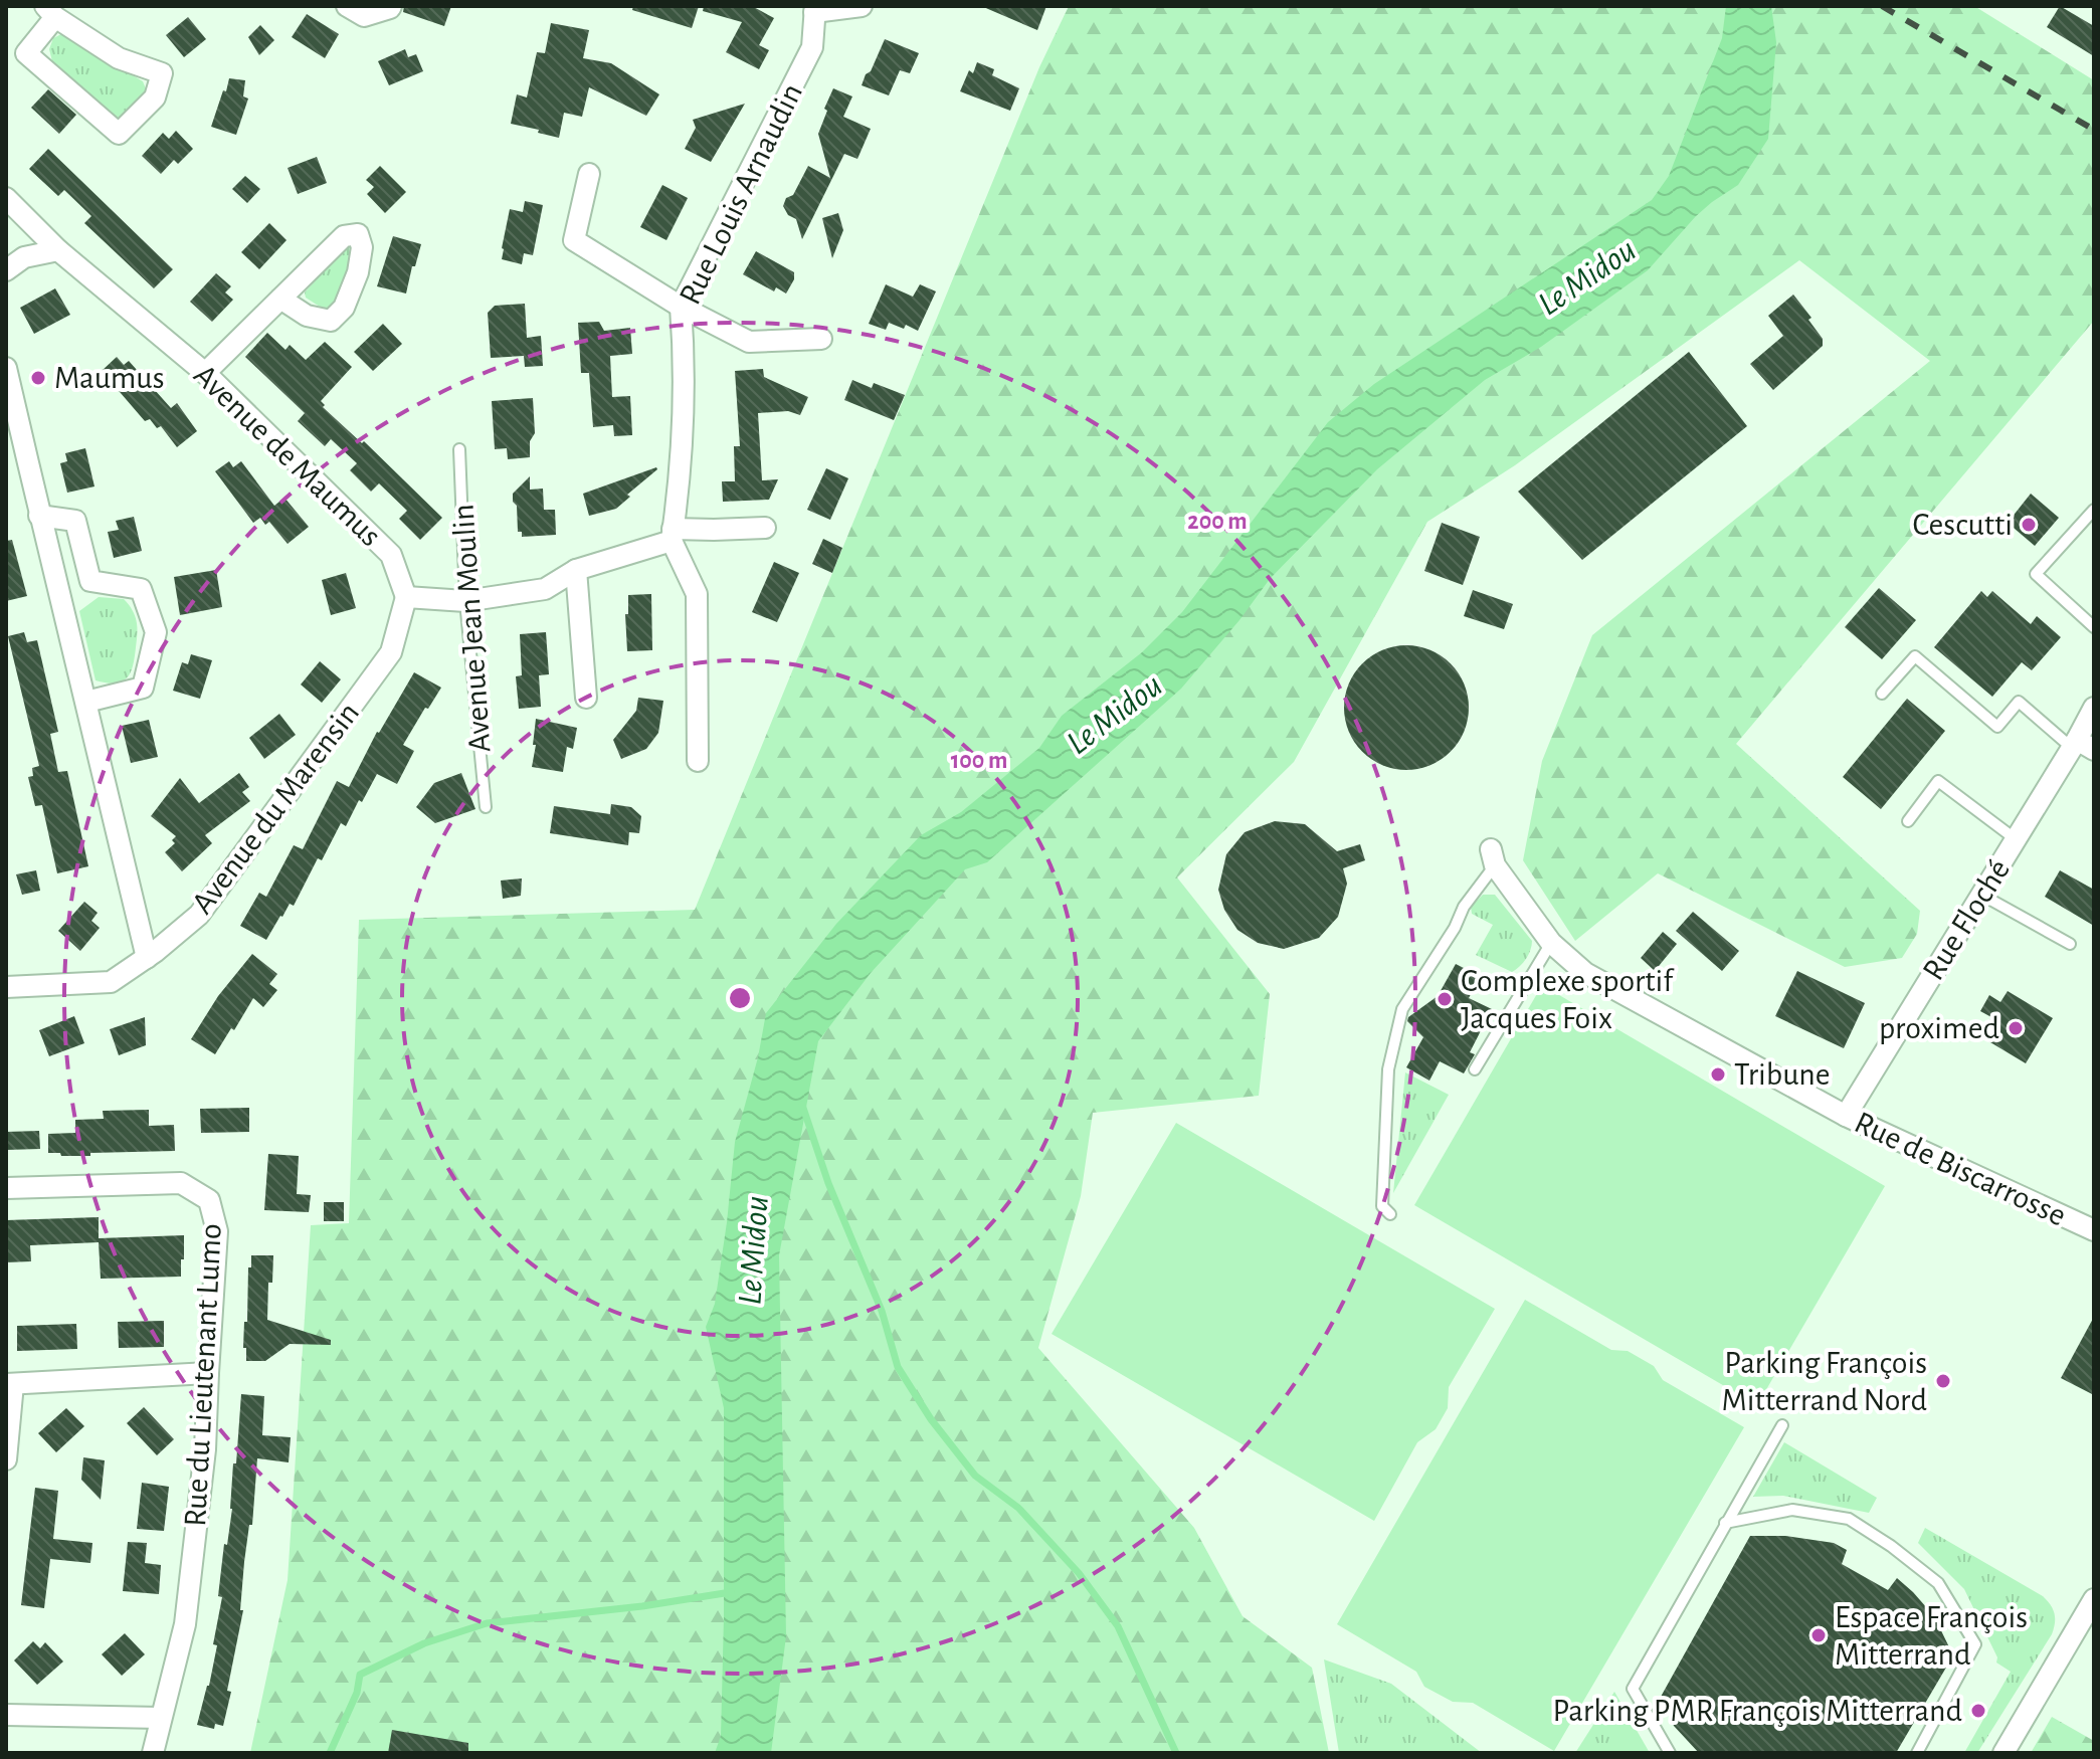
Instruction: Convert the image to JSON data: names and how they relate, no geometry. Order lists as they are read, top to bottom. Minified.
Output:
{"streets":{"street":["Rue Louis Arnaudin","Avenue de Maumus","Avenue du Marensin","Rue Floché","Rue de Biscarrosse","Rue du Lieutenant Lumo"],"lane":["Avenue Jean Moulin"]},"crossings":[["Avenue de Maumus","Avenue du Marensin"],["Rue Floché","Rue de Biscarrosse"]],"water":["Le Midou"],"places":["Maumus","Cescutti","Complexe sportif Jacques Foix","proximed","Tribune","Parking François Mitterrand Nord","Espace François Mitterrand","Parking PMR François Mitterrand"],"rings":["200 m","100 m"]}
